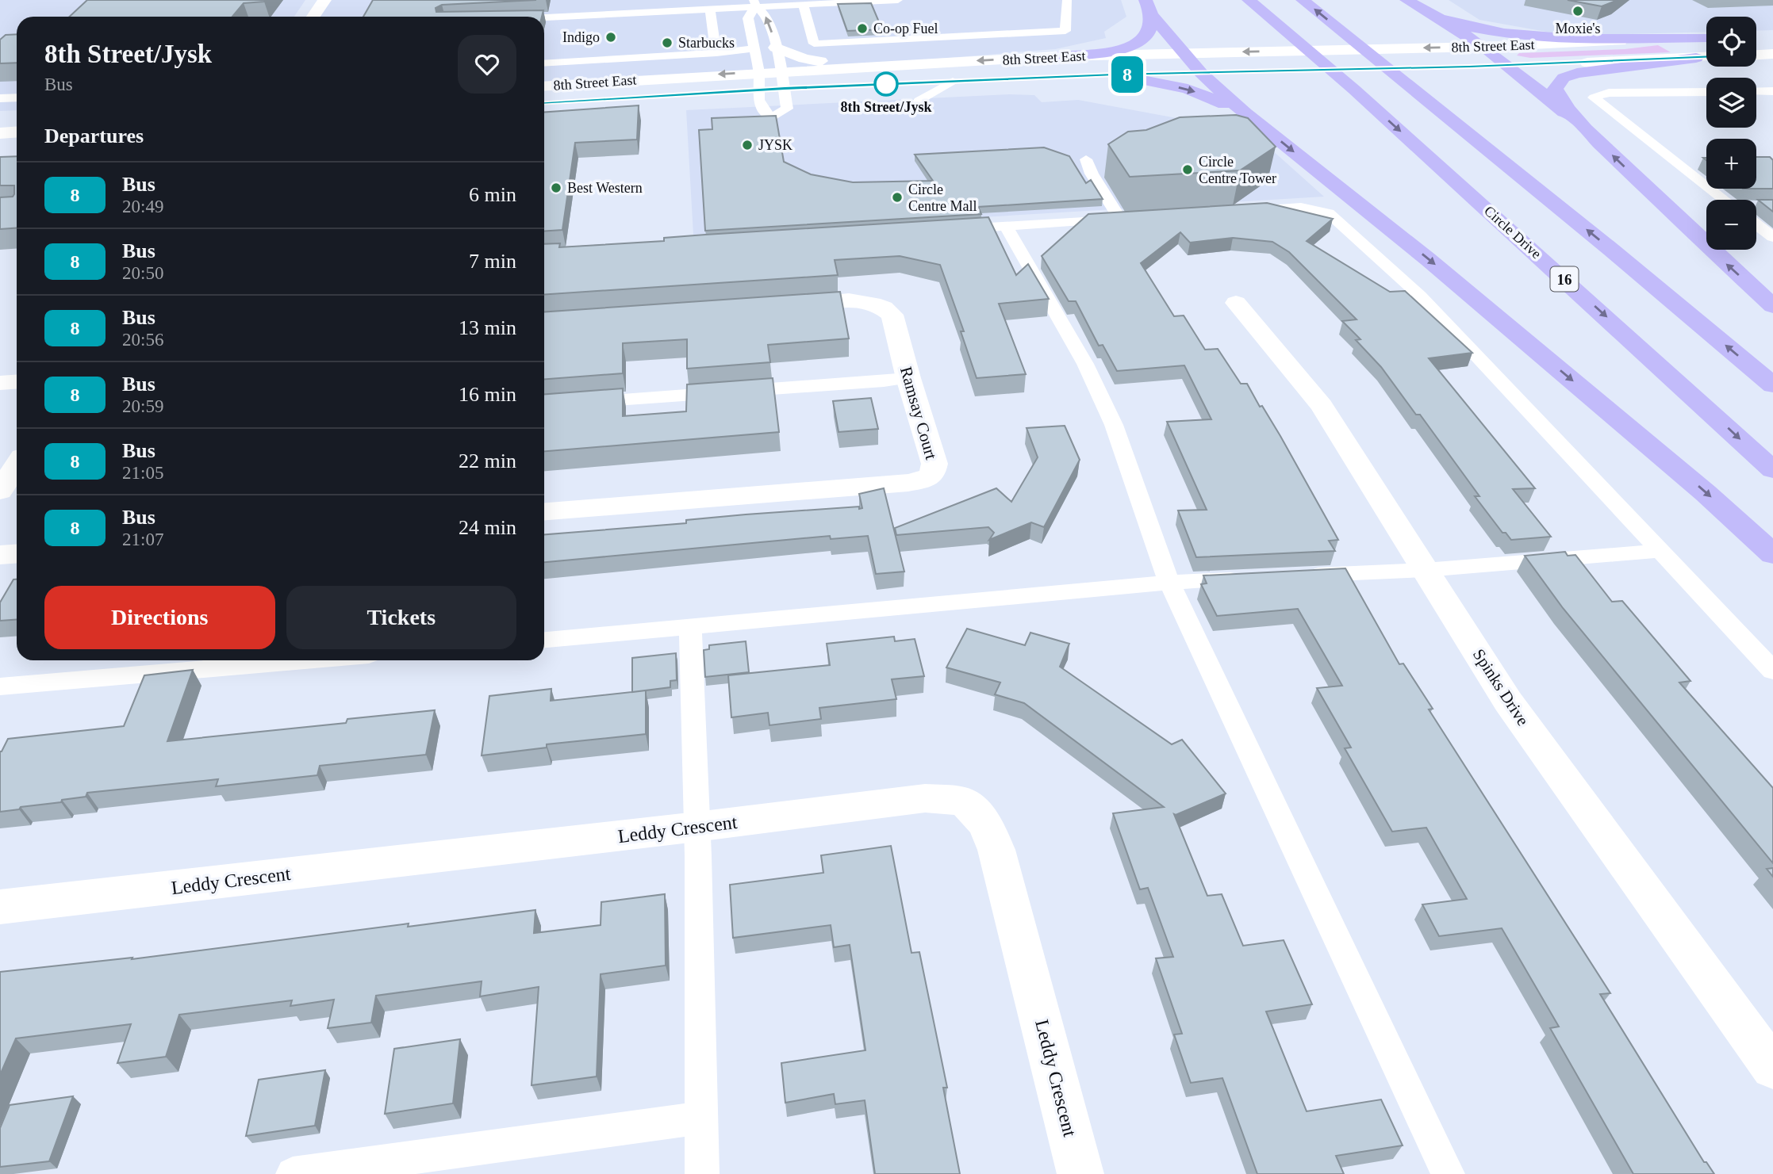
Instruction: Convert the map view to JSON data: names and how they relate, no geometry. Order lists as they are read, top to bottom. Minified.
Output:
{"streets":{"highway":["Circle Drive","16"],"main road":["8th Street East","Ramsay Court","Spinks Drive","Leddy Crescent"]},"places":["Moxie's","Co-op Fuel","Indigo","Starbucks","8th Street/Jysk","JYSK","Circle Centre Tower","Best Western","Circle Centre Mall"],"lines":["bus line 8"],"page":{"on_map":"8","map_buttons":["+","−"],"heading":[["8th Street/Jysk","Bus"],"Departures"],"list":[{"mark":"8","name":"Bus","note":"20:49","value":"6 min"},{"mark":"8","name":"Bus","note":"20:50","value":"7 min"},{"mark":"8","name":"Bus","note":"20:56","value":"13 min"},{"mark":"8","name":"Bus","note":"20:59","value":"16 min"},{"mark":"8","name":"Bus","note":"21:05","value":"22 min"},{"mark":"8","name":"Bus","note":"21:07","value":"24 min"}],"buttons":["Directions","Tickets"]}}
